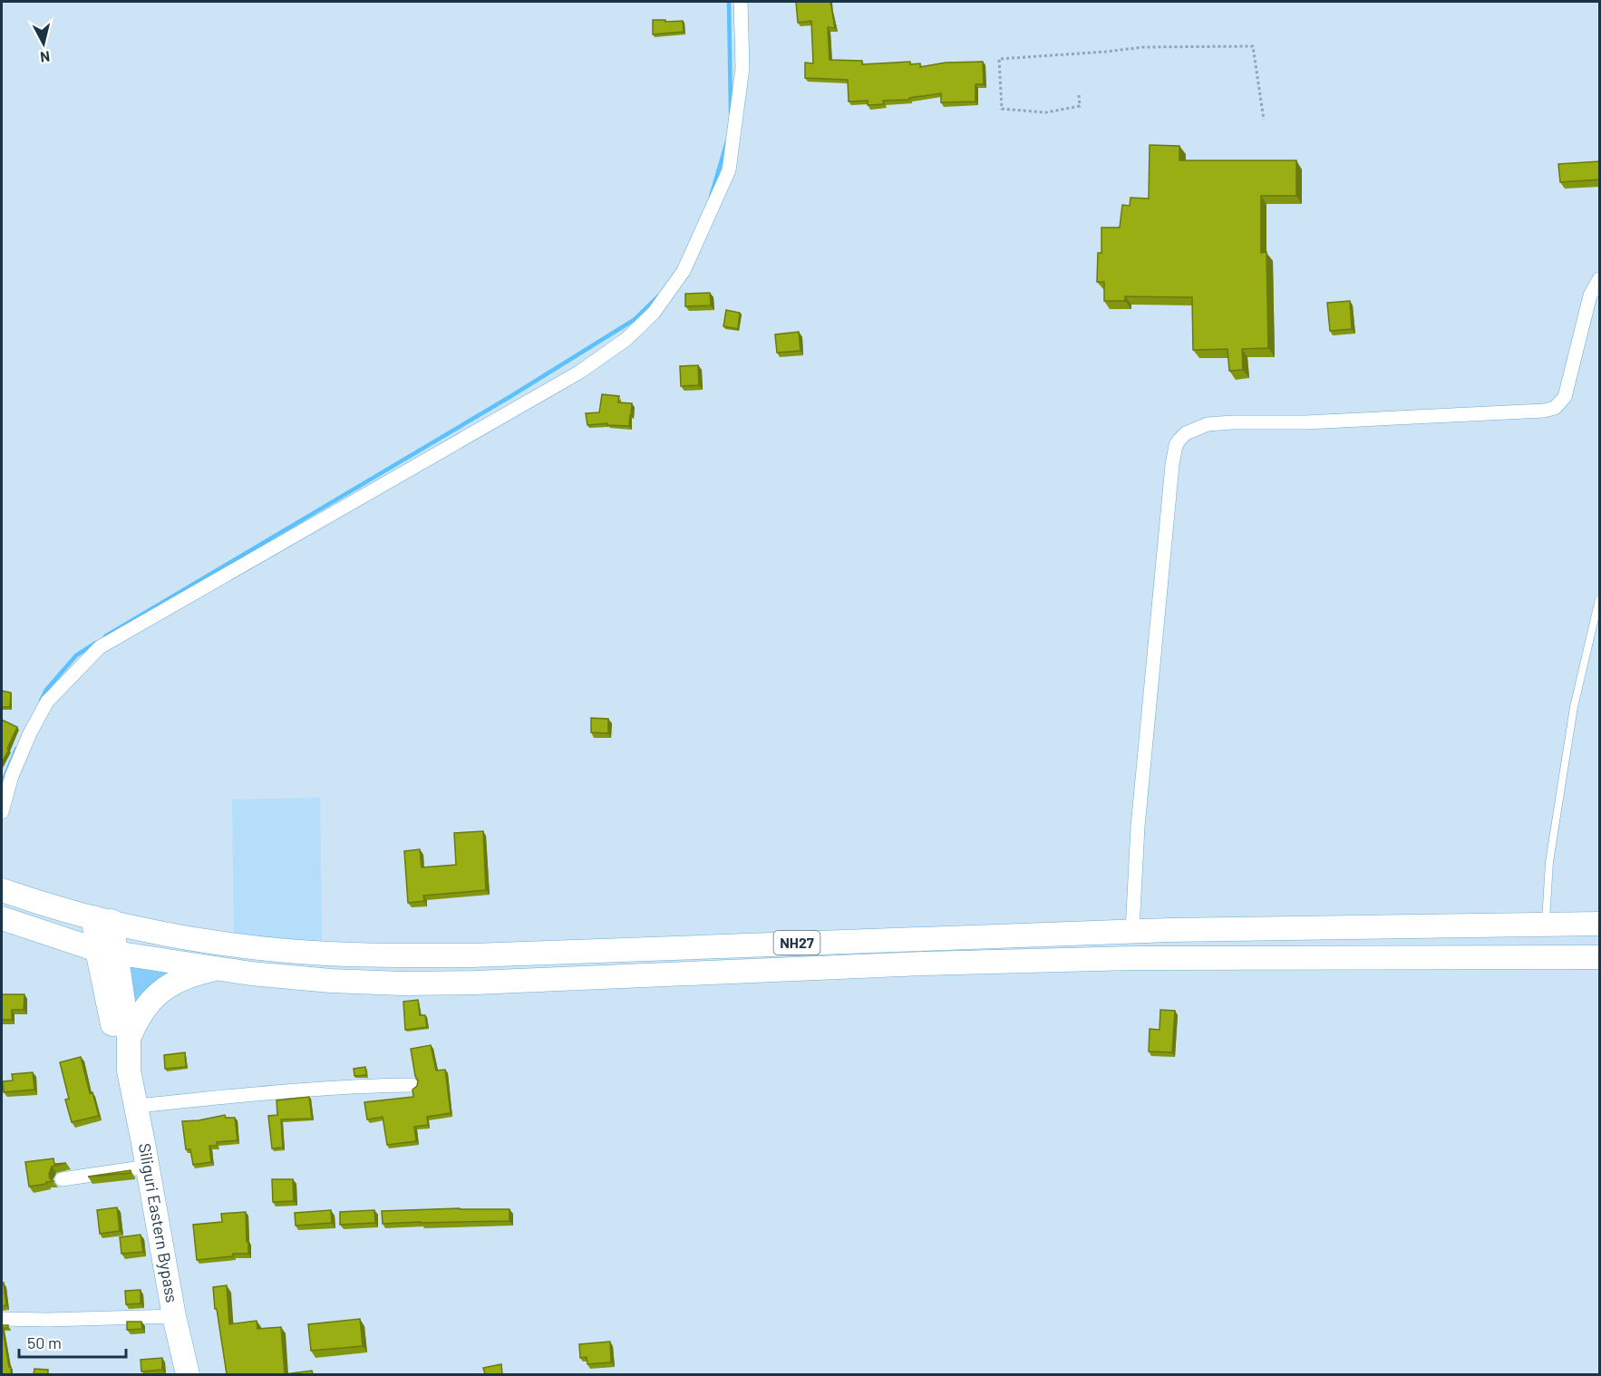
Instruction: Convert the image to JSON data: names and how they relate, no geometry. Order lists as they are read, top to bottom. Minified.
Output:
{"streets":{"main road":["NH27","Siliguri Eastern Bypass"]},"crossings":[["NH27","Siliguri Eastern Bypass"]],"scale_bar":"50 m","north":"bottom"}
